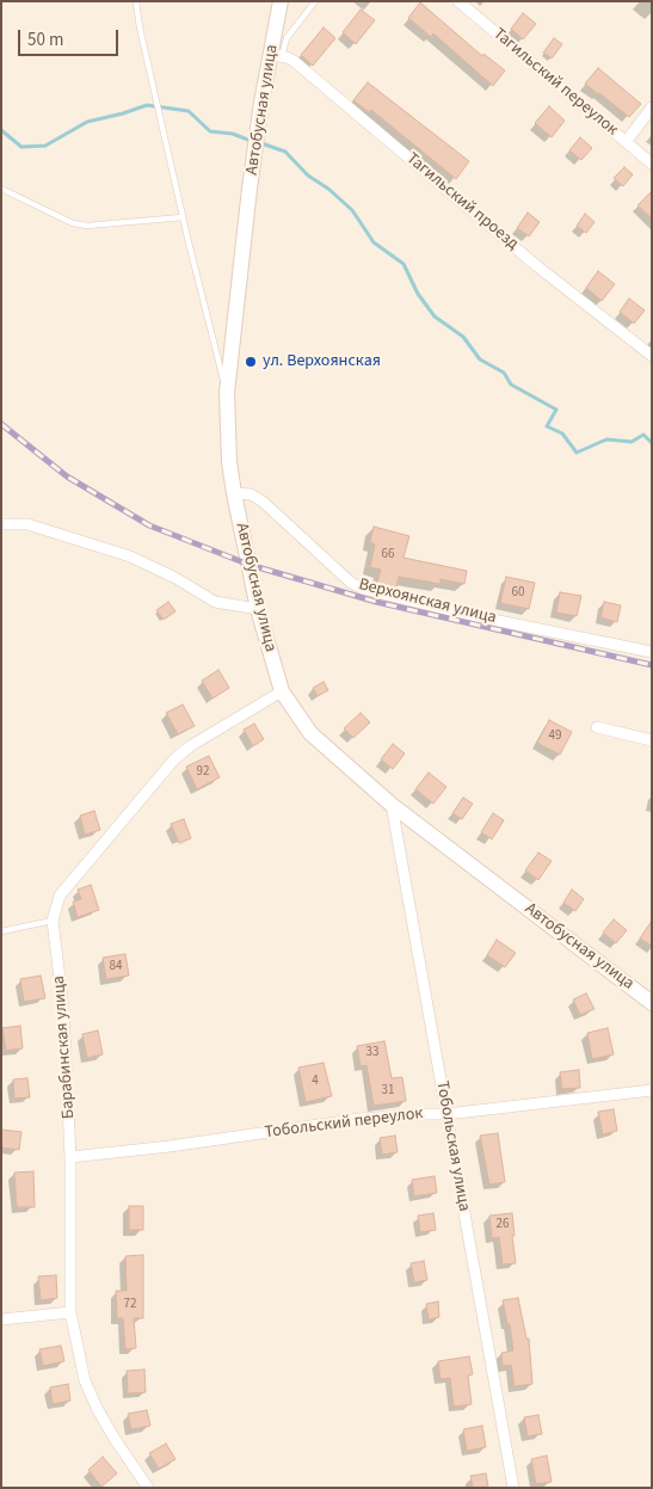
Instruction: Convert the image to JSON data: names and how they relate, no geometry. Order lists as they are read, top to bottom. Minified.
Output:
{"streets":{"street":["Тагильский переулок","Автобусная улица","Тагильский проезд","Верхоянская улица","Барабинская улица","Тобольский переулок","Тобольская улица"]},"crossings":[["Автобусная улица","Тагильский проезд"],["Автобусная улица","Верхоянская улица"],["Автобусная улица","Барабинская улица"],["Автобусная улица","Тобольская улица"],["Барабинская улица","Тобольский переулок"],["Тобольский переулок","Тобольская улица"]],"places":["ул. Верхоянская"],"house_numbers":["66","60","49","92","84","33","4","31","26","72"],"scale_bar":"50 m"}
